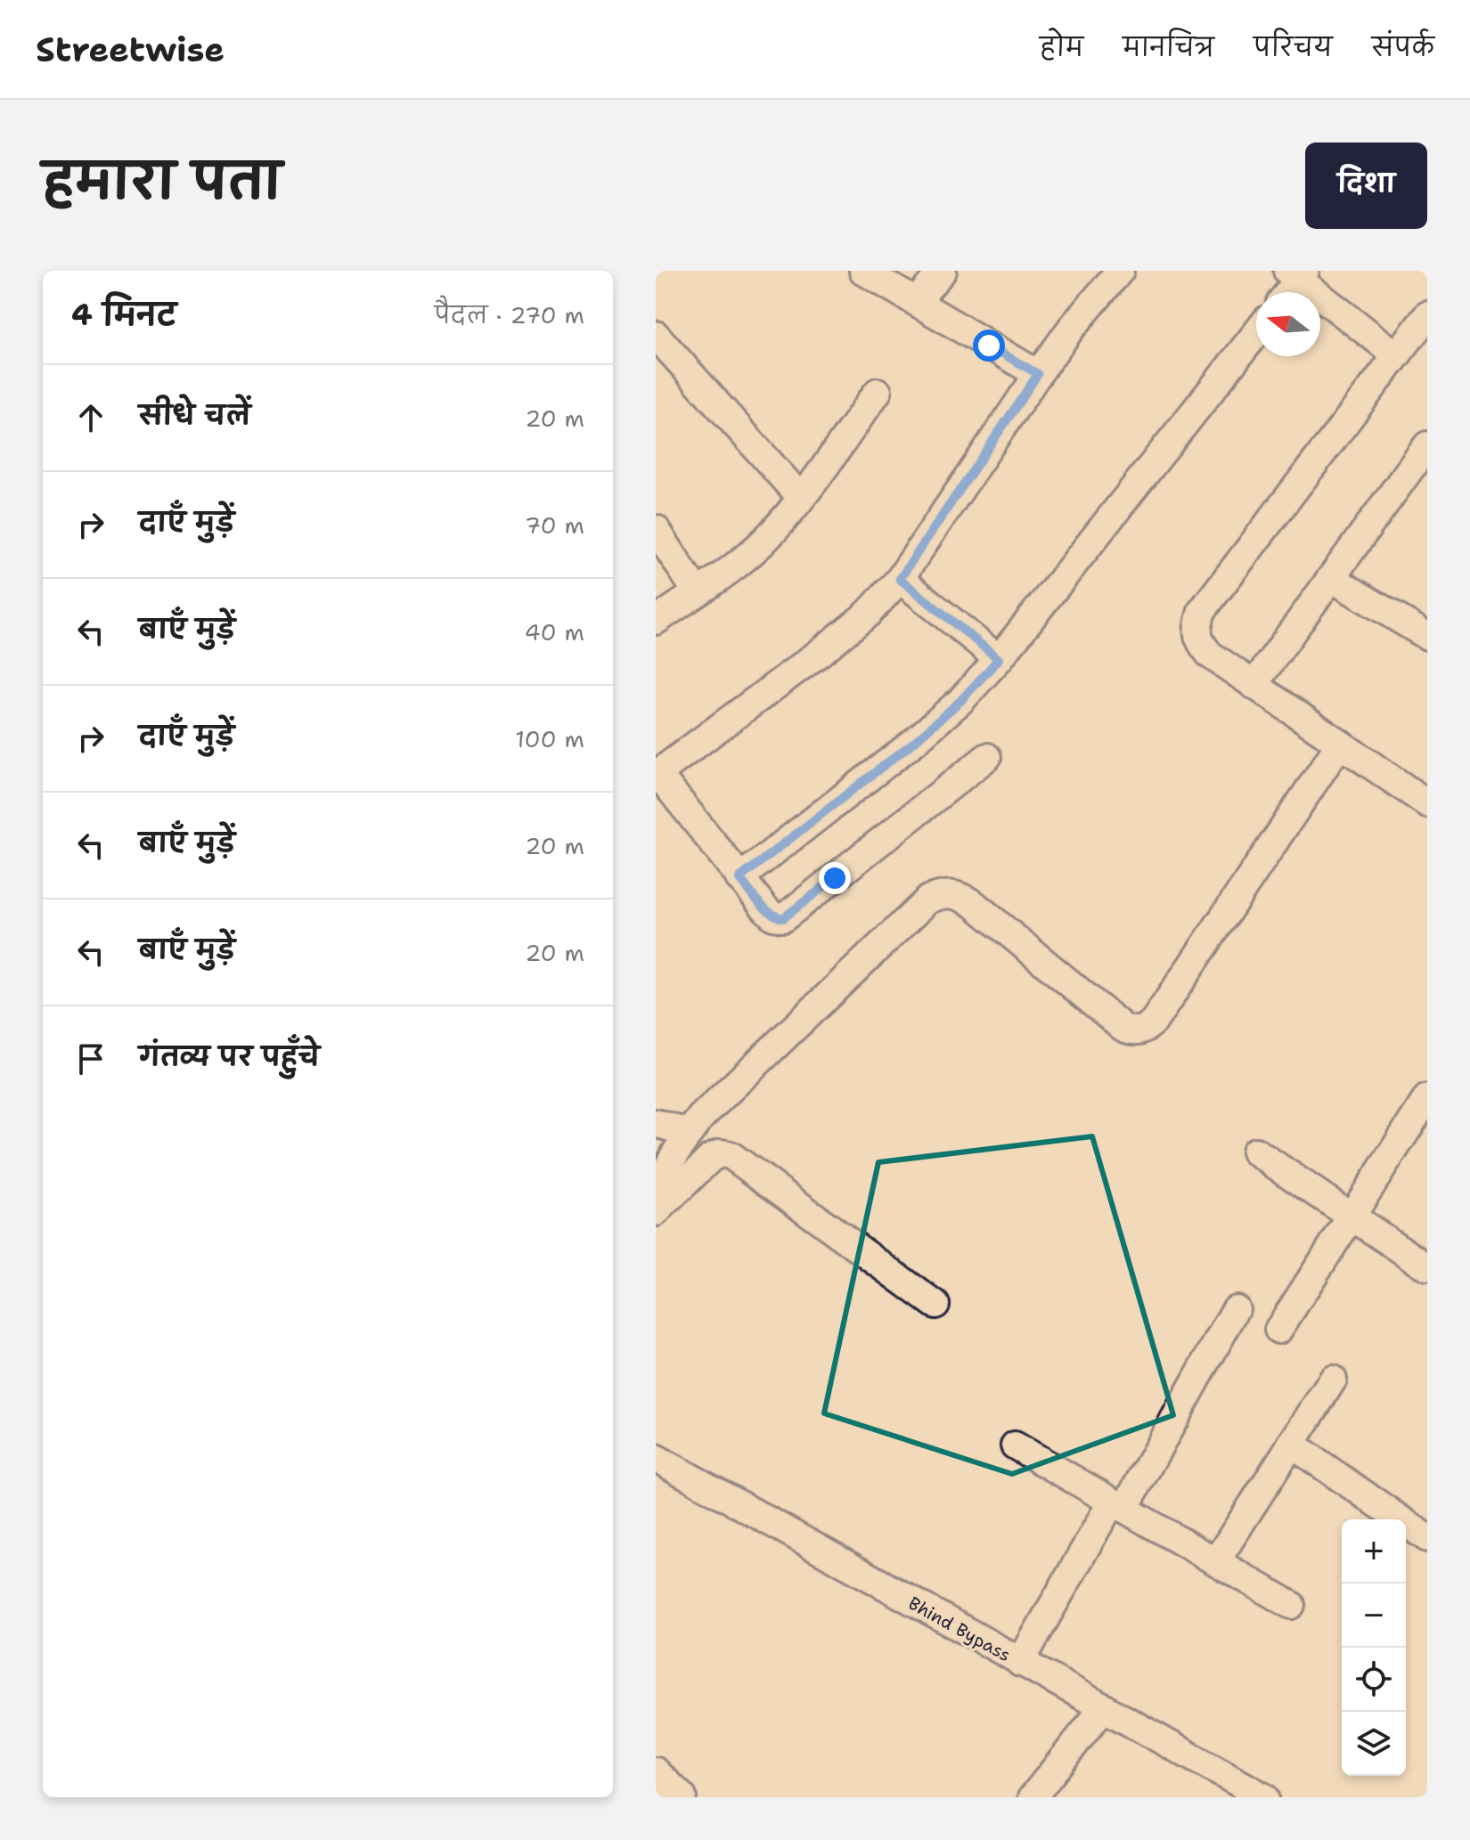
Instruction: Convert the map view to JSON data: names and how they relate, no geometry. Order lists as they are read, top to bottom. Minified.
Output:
{"streets":{"street":["Bhind Bypass"]},"north":"left","page":{"header":"Streetwise","nav":["होम","मानचित्र","परिचय","संपर्क"],"title":"हमारा पता","buttons":"दिशा","heading":["4 मिनट","पैदल · 270 m"],"list":[["सीधे चलें","20 m"],["दाएँ मुड़ें","70 m"],["बाएँ मुड़ें","40 m"],["दाएँ मुड़ें","100 m"],["बाएँ मुड़ें","20 m"],["बाएँ मुड़ें","20 m"],"गंतव्य पर पहुँचे"],"map_buttons":["+","−"]}}
